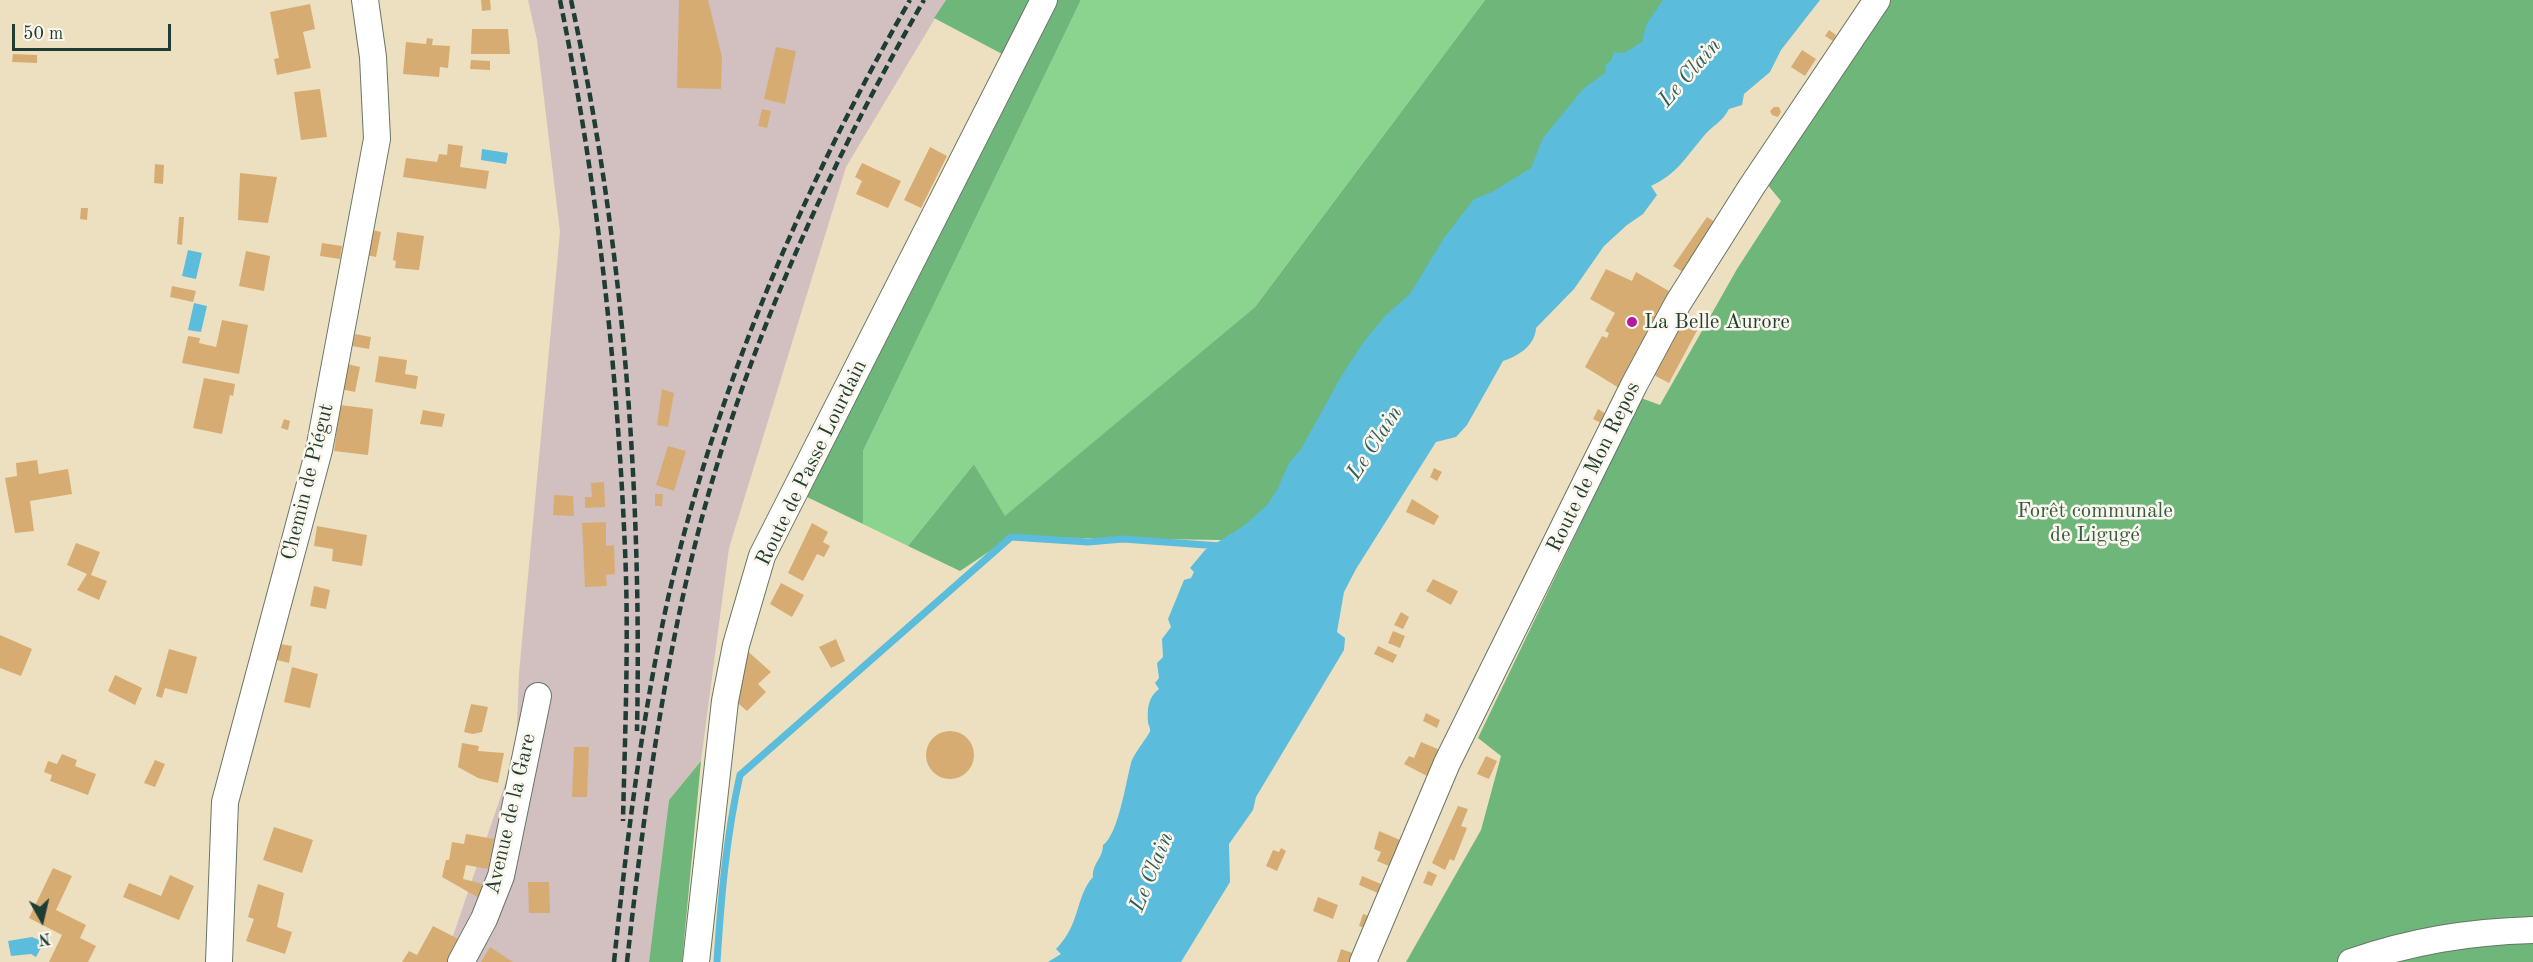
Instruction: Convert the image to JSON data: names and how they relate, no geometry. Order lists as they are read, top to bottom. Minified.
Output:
{"streets":{"street":["Route de Passe Lourdain","Route de Mon Repos","Chemin de Piégut","Avenue de la Gare"]},"water":["Le Clain"],"parks":["Forêt communale de Ligugé"],"places":["La Belle Aurore"],"scale_bar":"50 m","north":"bottom"}
